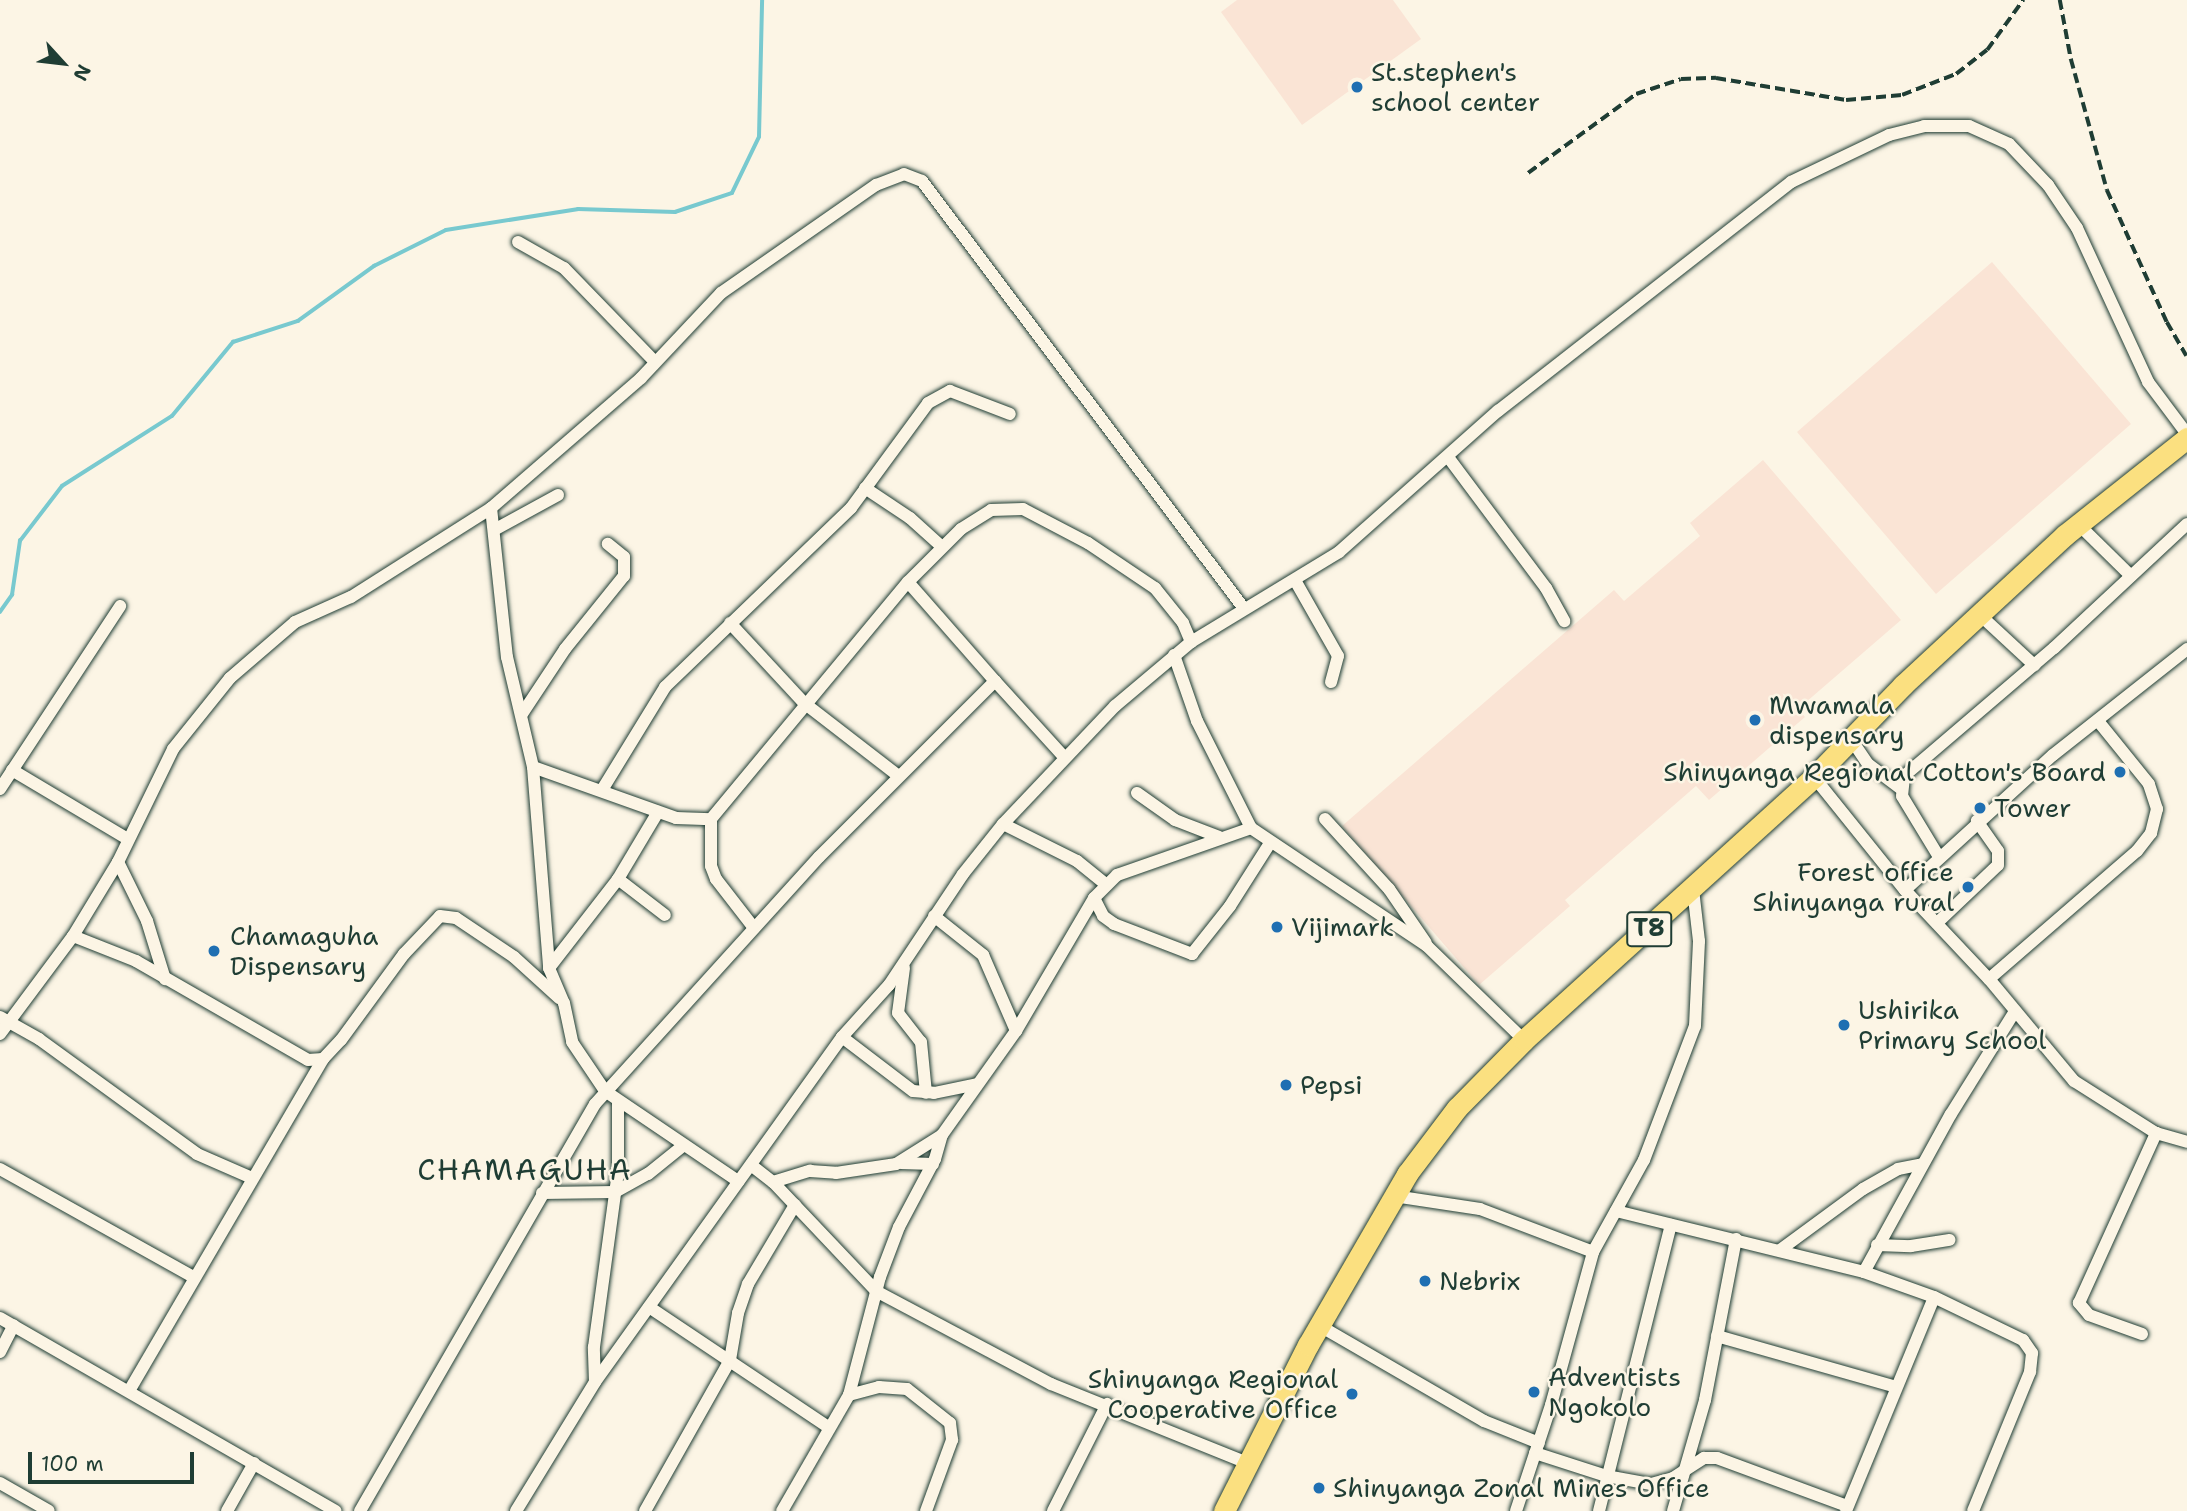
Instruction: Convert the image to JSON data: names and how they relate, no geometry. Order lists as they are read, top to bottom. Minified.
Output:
{"streets":{"highway":["T8"]},"districts":["CHAMAGUHA"],"places":["St.stephen's school center","Mwamala dispensary","Shinyanga Regional Cotton's Board","Tower","Forest office Shinyanga rural","Vijimark","Chamaguha Dispensary","Ushirika Primary School","Pepsi","Nebrix","Adventists Ngokolo","Shinyanga Regional Cooperative Office","Shinyanga Zonal Mines Office"],"scale_bar":"100 m","north":"bottom right"}
